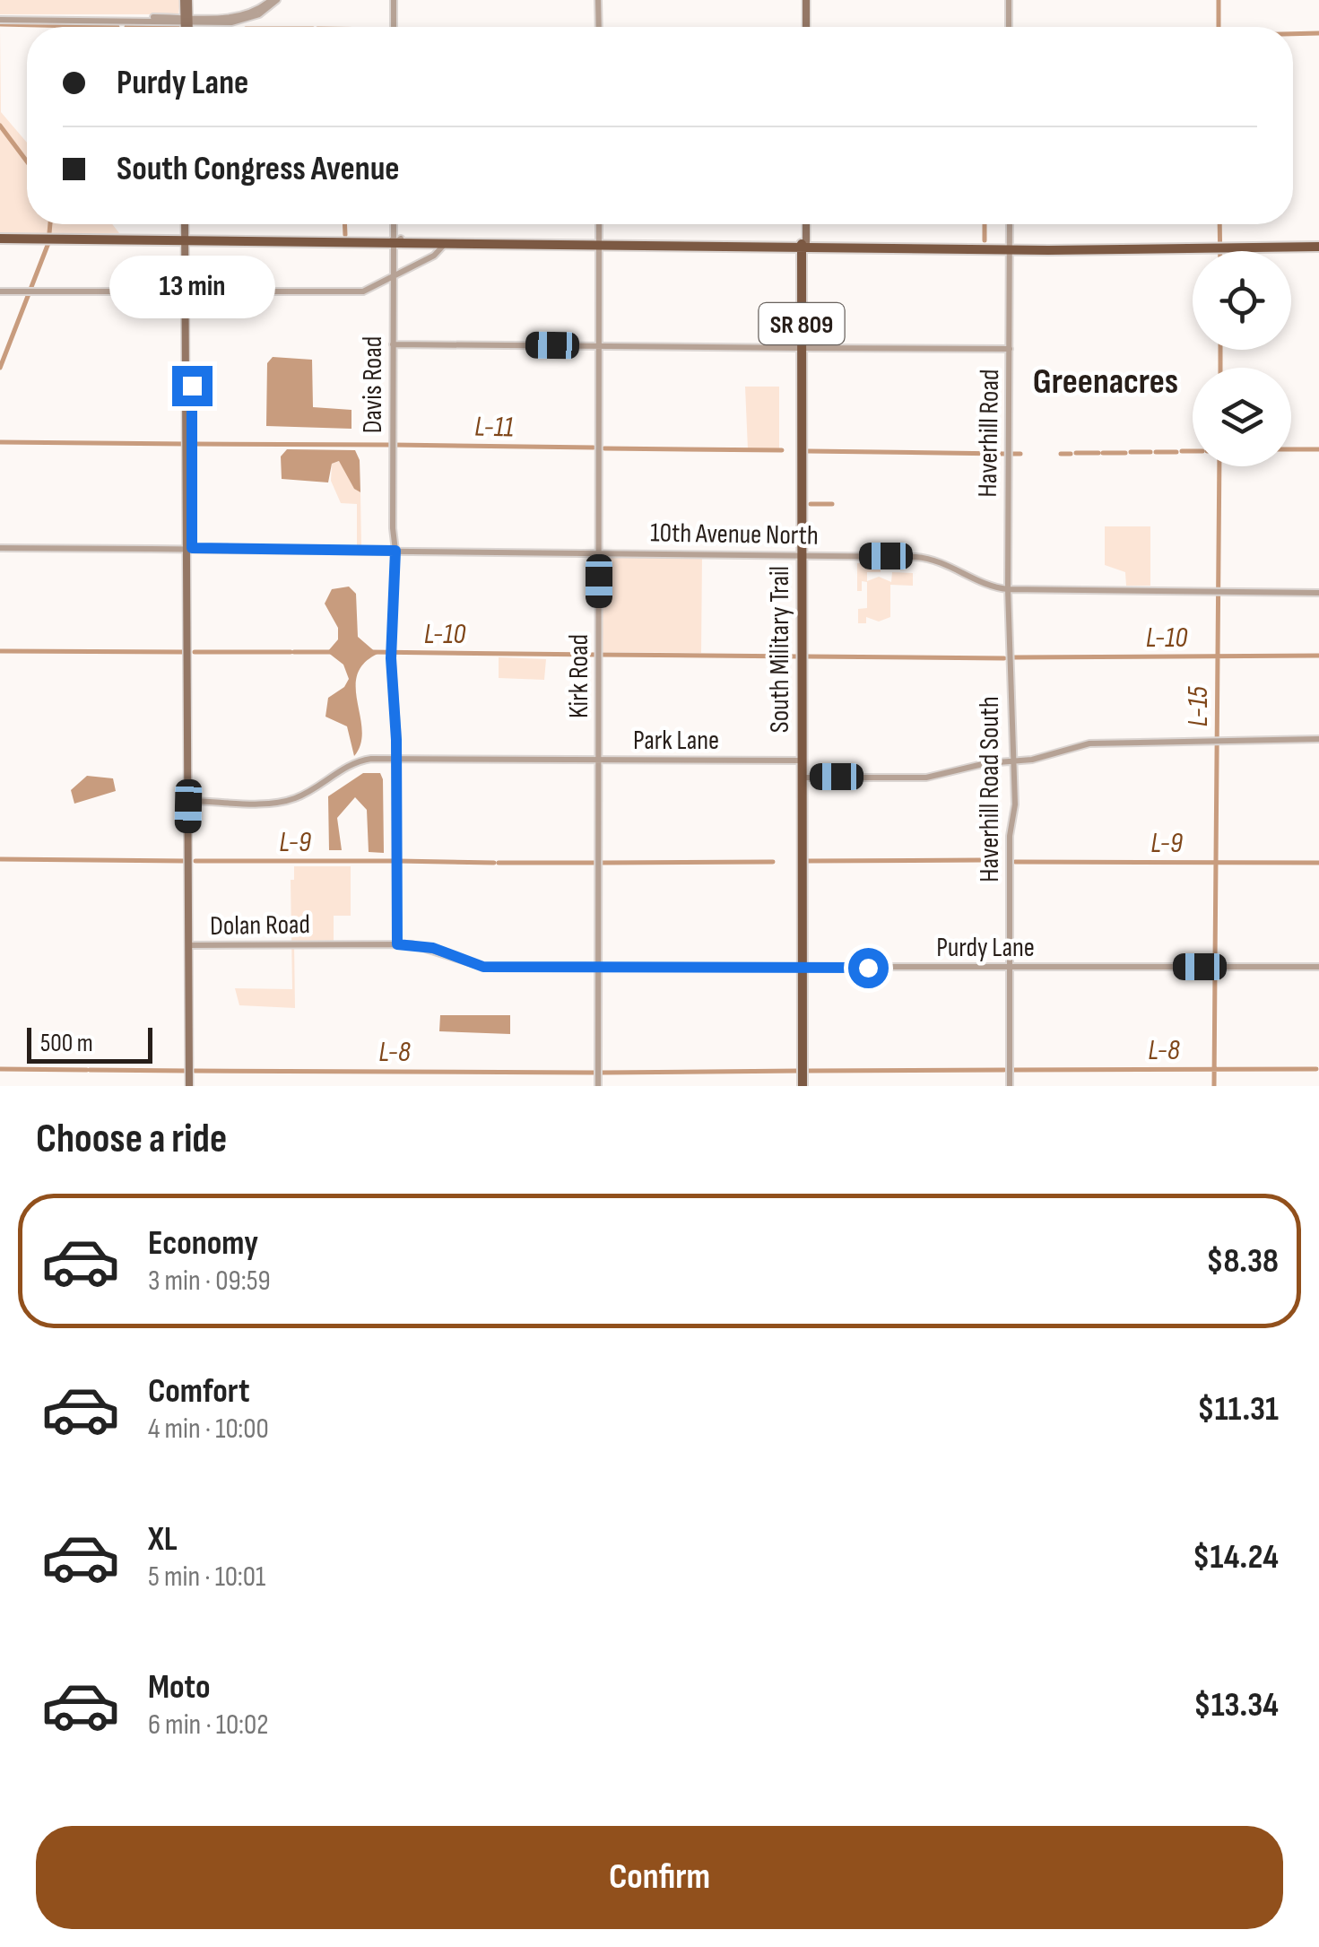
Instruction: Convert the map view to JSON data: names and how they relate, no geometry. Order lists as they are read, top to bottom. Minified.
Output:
{"streets":{"main road":["SR 809","South Military Trail"],"street":["Davis Road","Haverhill Road","10th Avenue North","Kirk Road","Park Lane","Haverhill Road South","Dolan Road","Purdy Lane"]},"crossings":[["Davis Road","10th Avenue North"],["Davis Road","Park Lane"],["Davis Road","Dolan Road"],["Davis Road","Purdy Lane"],["Haverhill Road","10th Avenue North"],["Haverhill Road","Haverhill Road South"],["10th Avenue North","South Military Trail"],["10th Avenue North","Kirk Road"],["South Military Trail","Park Lane"],["South Military Trail","Purdy Lane"],["Kirk Road","Park Lane"],["Kirk Road","Purdy Lane"],["Haverhill Road South","Purdy Lane"],["Dolan Road","Purdy Lane"]],"districts":["Greenacres"],"water":["L-11","L-10","L-15","L-9","L-8"],"scale_bar":"500 m","page":{"banner":["Purdy Lane","South Congress Avenue"],"bubble":"13 min","scale":"500 m","heading":"Choose a ride","list":[{"name":"Economy","note":"3 min · 09:59","value":"$8.38"},{"name":"Comfort","note":"4 min · 10:00","value":"$11.31"},{"name":"XL","note":"5 min · 10:01","value":"$14.24"},{"name":"Moto","note":"6 min · 10:02","value":"$13.34"}],"buttons":"Confirm"}}
